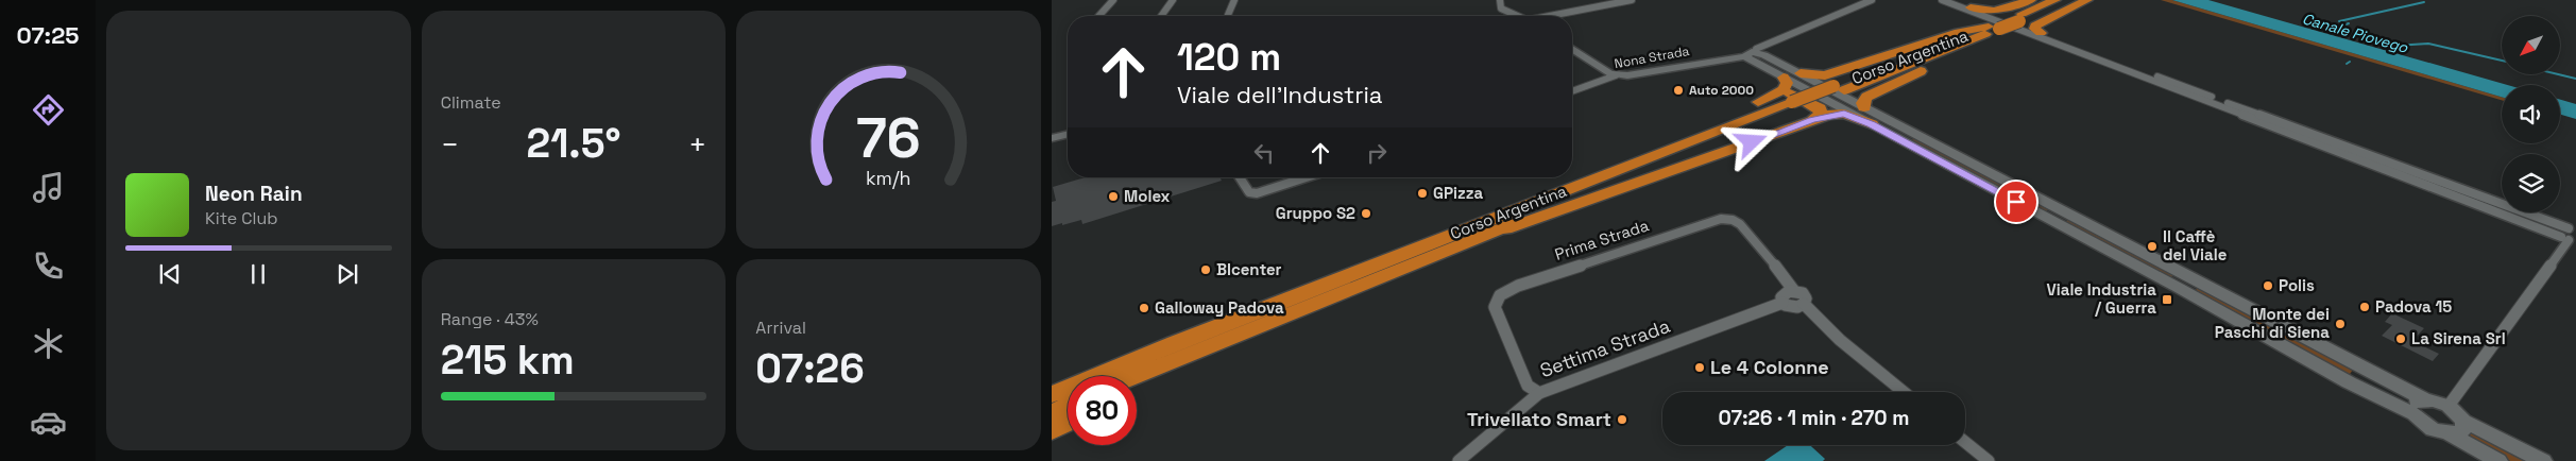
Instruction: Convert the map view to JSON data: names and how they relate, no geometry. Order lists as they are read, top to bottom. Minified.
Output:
{"streets":{"highway":["Corso Argentina"],"street":["Nona Strada","Prima Strada","Settima Strada"]},"crossings":[["Prima Strada","Settima Strada"]],"water":["Canale Piovego"],"places":{"other":["Auto 2000","GPizza","Molex","Gruppo S2","Il Caffè del Viale","BIcenter","Polis","Padova 15","Galloway Padova","Monte dei Paschi di Siena","La Sirena Srl","Le 4 Colonne","Trivellato Smart"],"transit":["Viale Industria / Guerra"]},"north":"bottom left","page":{"tabs":"07:25","tile":["Climate",["Range · 43%","215 km"],["Arrival","07:26"]],"turn":["120 m","Viale dell'Industria"],"heat":["−","21.5°","+"],"song":["Neon Rain","Kite Club"],"limit":"80","trip":"07:26 · 1 min · 270 m","gauge":["76","km/h"]}}
